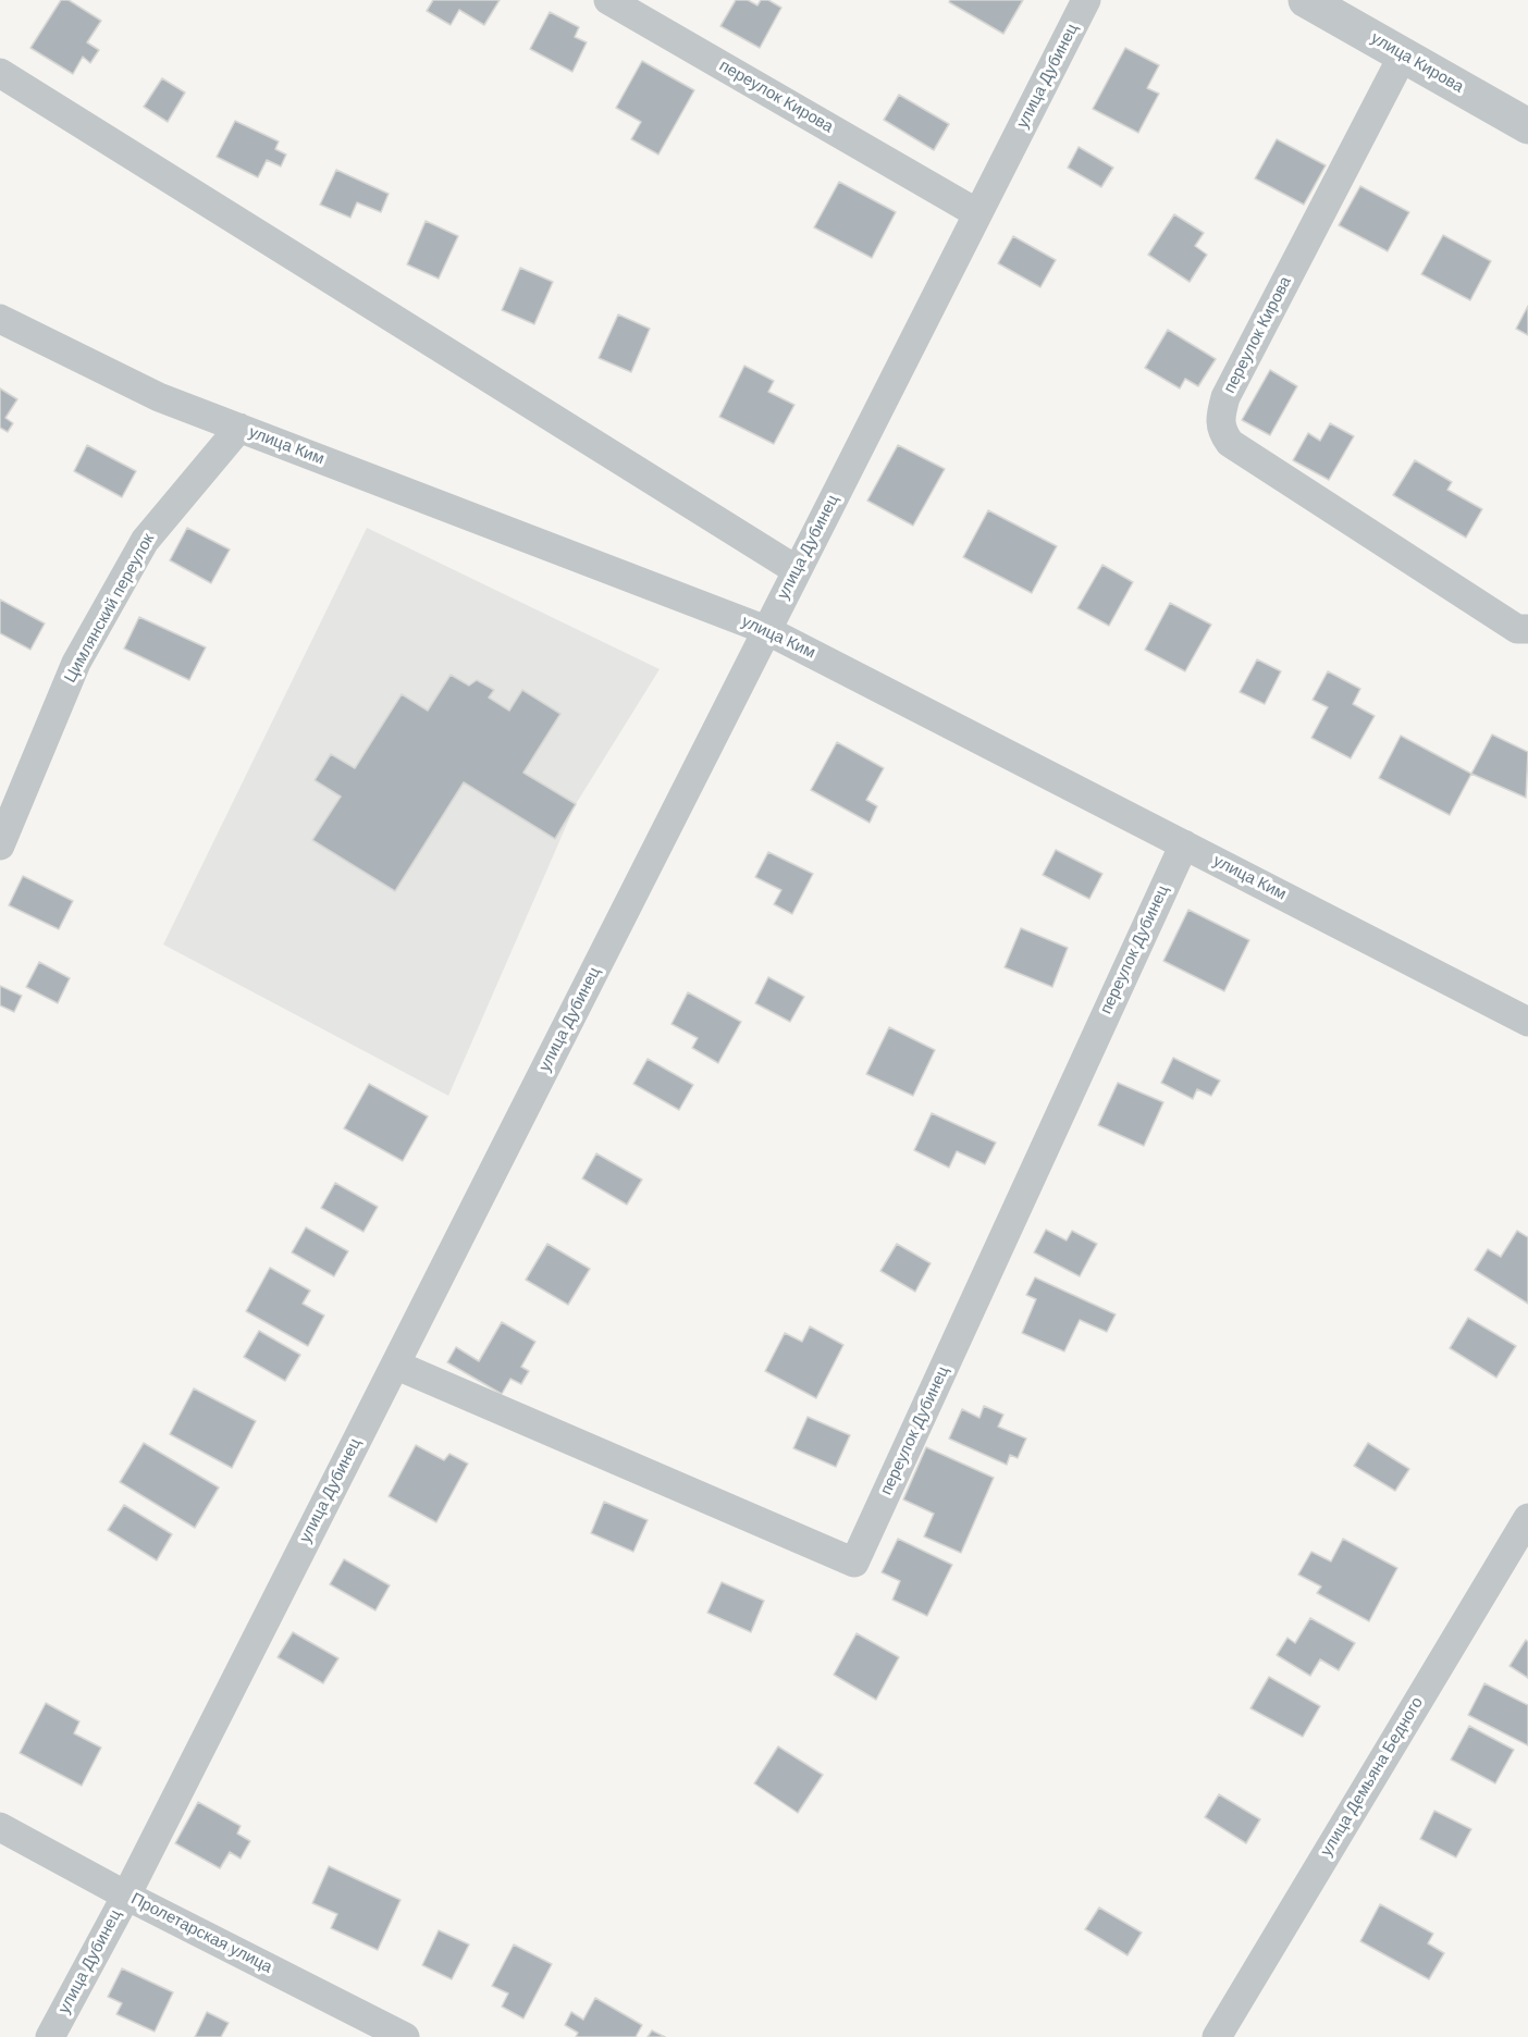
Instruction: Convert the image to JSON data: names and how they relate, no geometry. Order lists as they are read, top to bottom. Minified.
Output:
{"streets":{"street":["улица Кирова","улица Дубинец","переулок Кирова","улица Ким","Цимлянский переулок","переулок Дубинец","улица Демьяна Бедного","Пролетарская улица"]},"crossings":[["улица Кирова","переулок Кирова"],["улица Дубинец","переулок Кирова"],["улица Дубинец","улица Ким"],["улица Дубинец","переулок Дубинец"],["улица Дубинец","Пролетарская улица"],["улица Ким","Цимлянский переулок"],["улица Ким","переулок Дубинец"]]}
